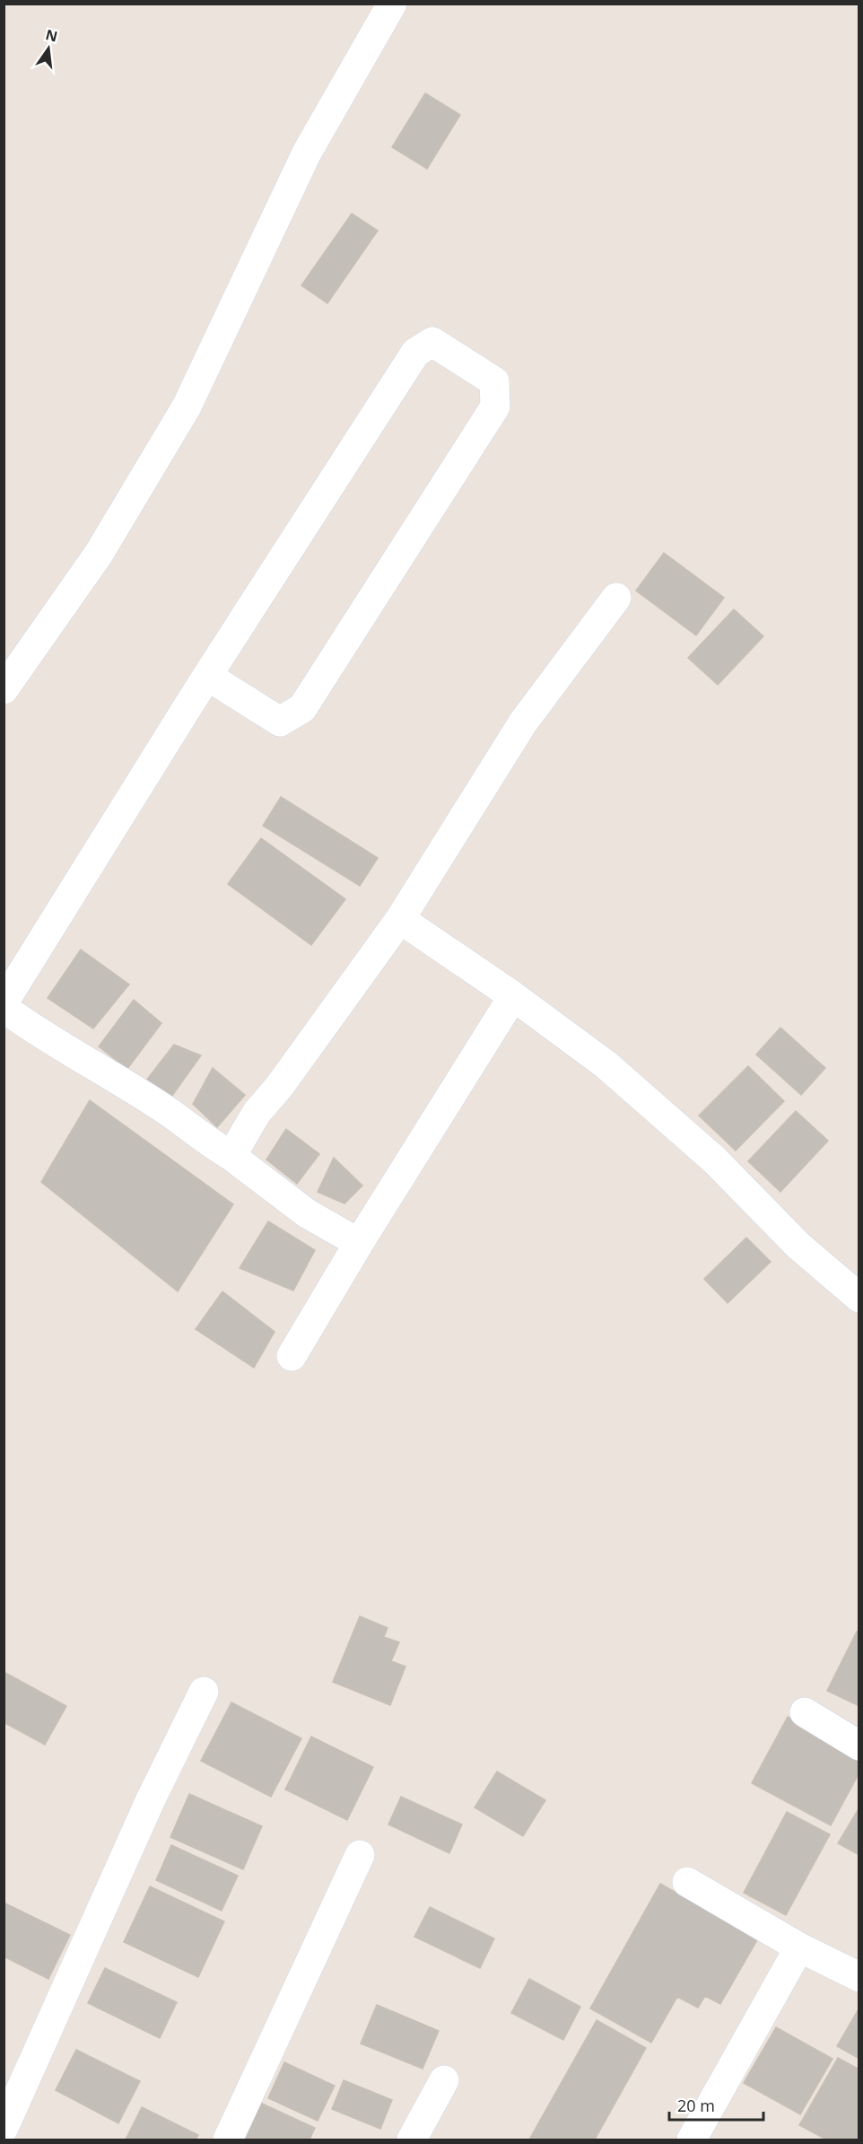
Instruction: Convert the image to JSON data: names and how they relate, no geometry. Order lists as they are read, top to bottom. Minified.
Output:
{"scale_bar":"20 m","north":"top"}
